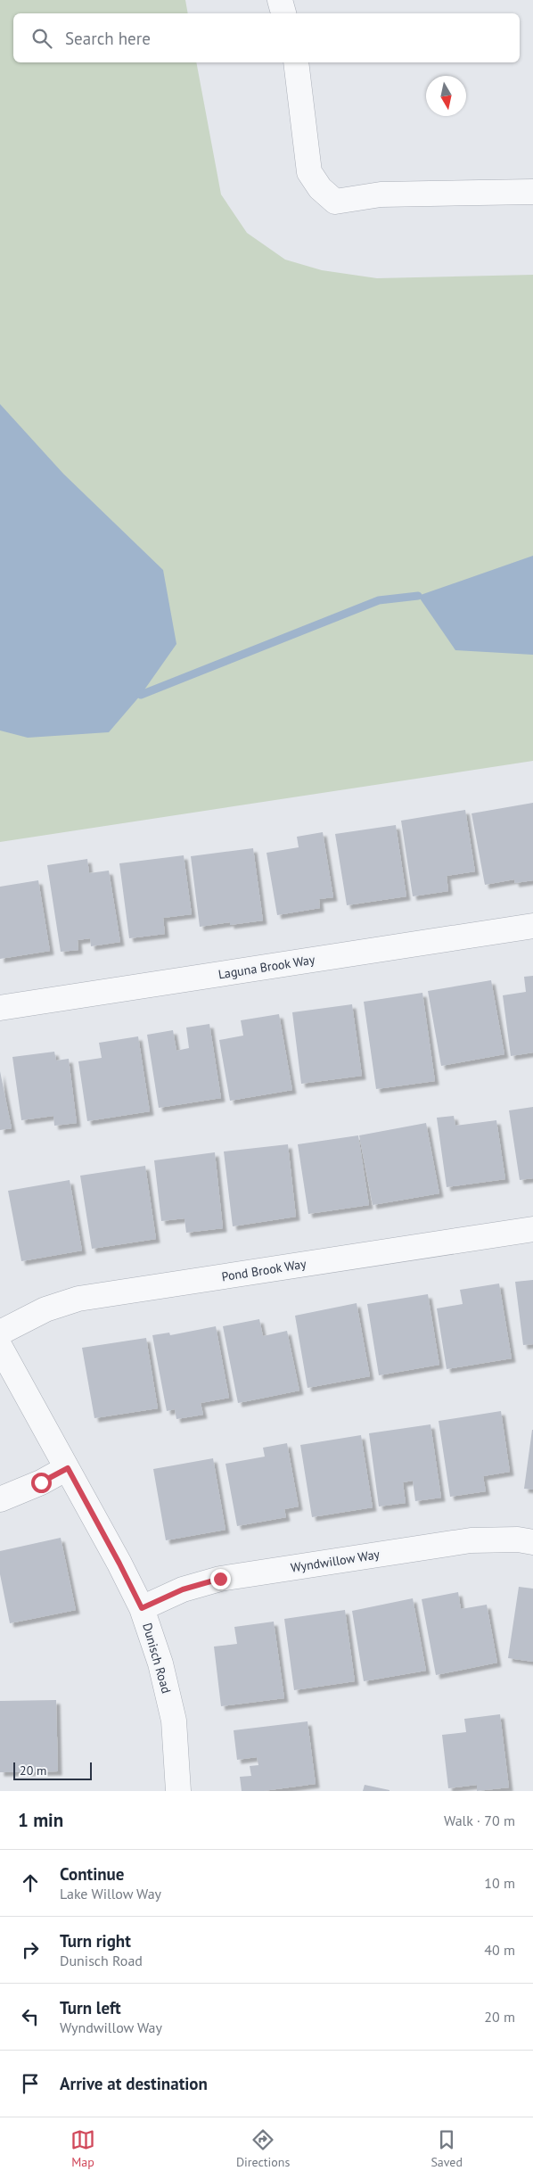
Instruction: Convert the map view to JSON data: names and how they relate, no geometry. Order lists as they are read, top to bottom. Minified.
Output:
{"streets":{"street":["Laguna Brook Way","Pond Brook Way","Wyndwillow Way","Dunisch Road"]},"crossings":[["Wyndwillow Way","Dunisch Road"]],"scale_bar":"20 m","north":"bottom","page":{"search":"Search here","scale":"20 m","heading":["1 min","Walk · 70 m"],"list":[["Continue","Lake Willow Way","10 m"],["Turn right","Dunisch Road","40 m"],["Turn left","Wyndwillow Way","20 m"],"Arrive at destination"],"nav":["Map","Directions","Saved"]}}
